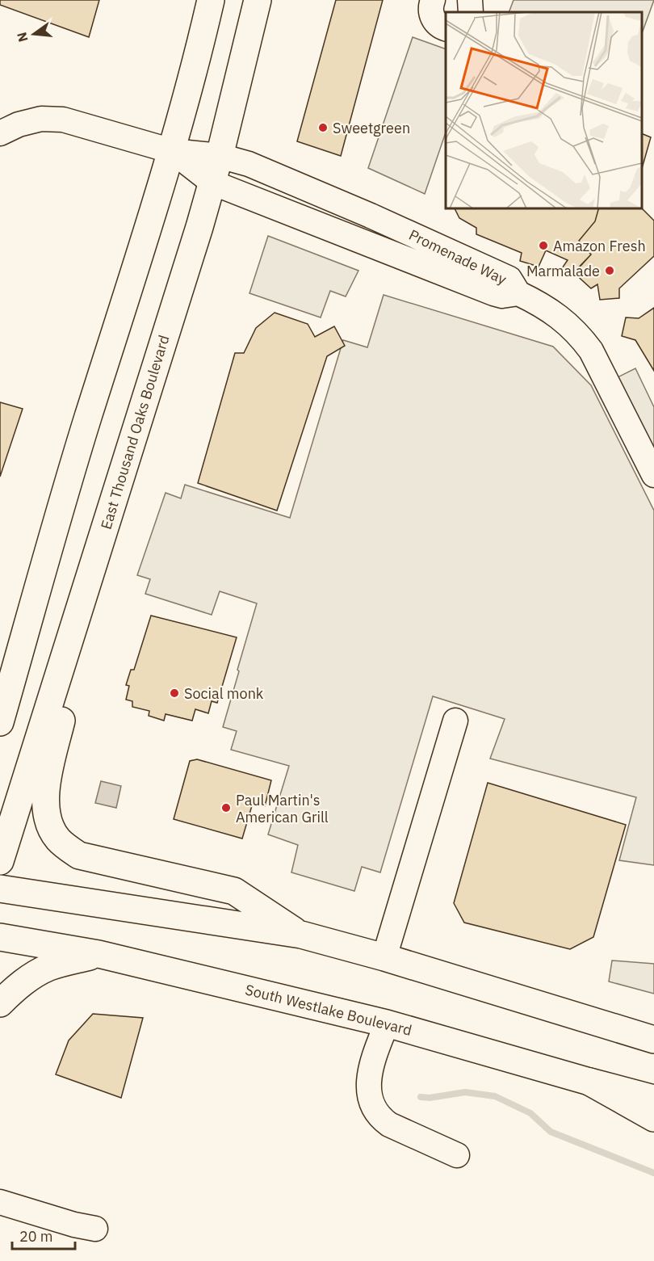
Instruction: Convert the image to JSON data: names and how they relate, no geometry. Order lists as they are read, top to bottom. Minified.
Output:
{"streets":{"main road":["East Thousand Oaks Boulevard","South Westlake Boulevard"],"street":["Promenade Way"]},"crossings":[["Promenade Way","East Thousand Oaks Boulevard"]],"places":["Sweetgreen","Amazon Fresh","Marmalade","Social monk","Paul Martin's American Grill"],"scale_bar":"20 m","north":"left"}
